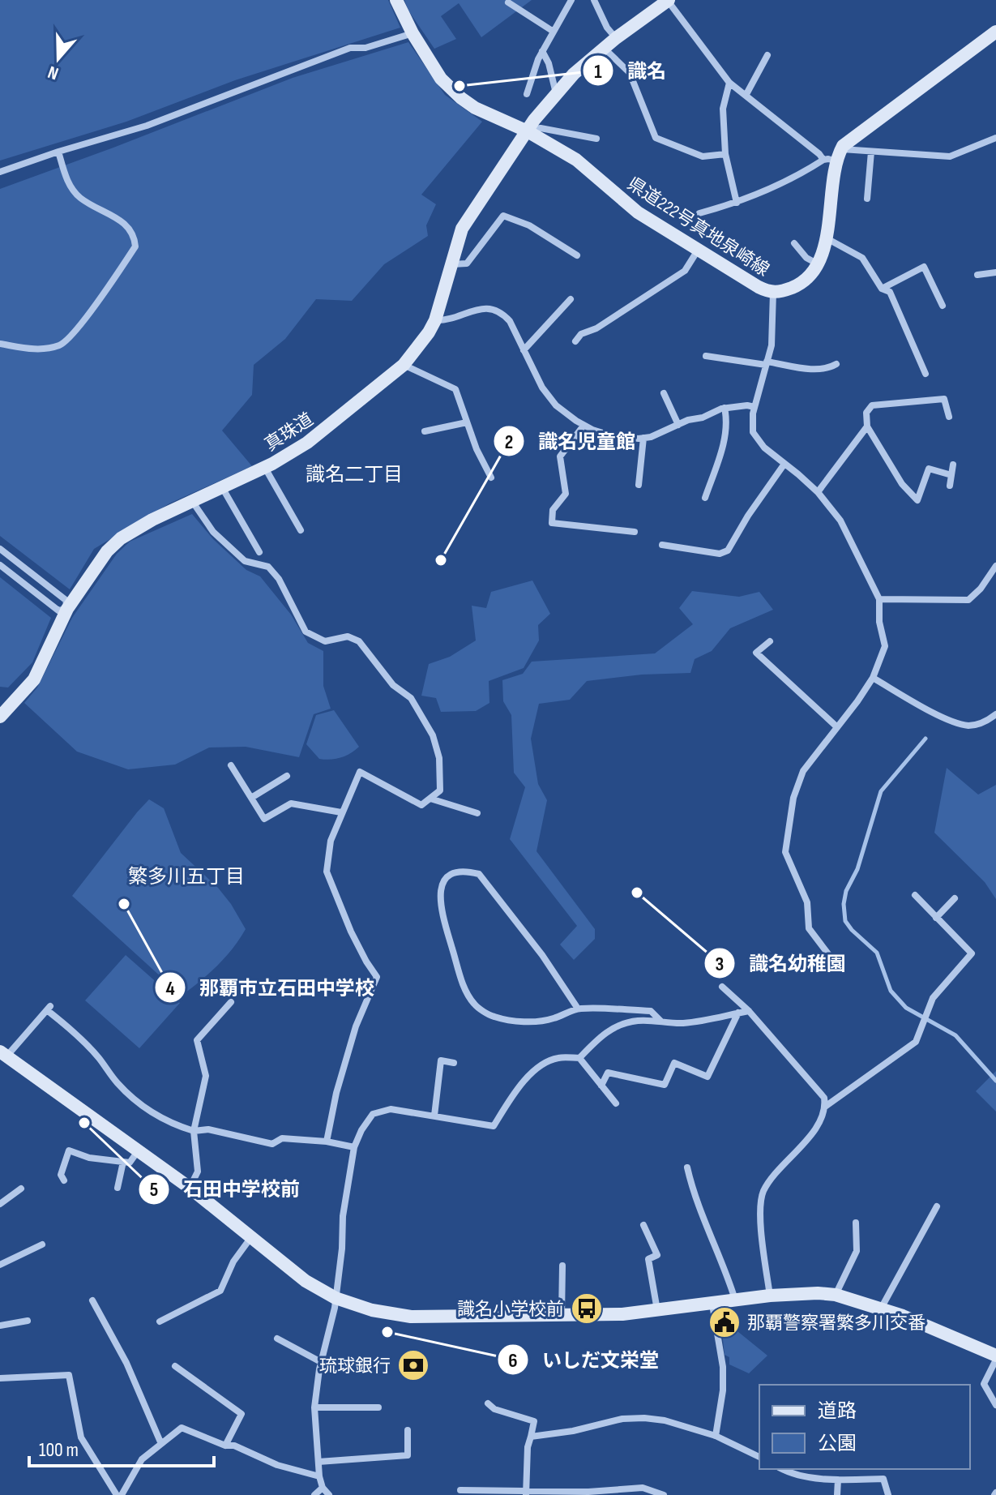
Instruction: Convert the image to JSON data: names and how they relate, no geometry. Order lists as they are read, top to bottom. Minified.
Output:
{"streets":{"street":["県道222号真地泉崎線","真珠道"]},"crossings":[["県道222号真地泉崎線","真珠道"]],"districts":["識名二丁目","繁多川五丁目"],"places":{"other":["識名","識名児童館","識名幼稚園","那覇市立石田中学校","石田中学校前","いしだ文栄堂"],"bus stop":["識名小学校前"],"public building":["那覇警察署繁多川交番"],"bank":["琉球銀行"]},"legend":["道路","公園"],"scale_bar":"100 m","north":"bottom"}
